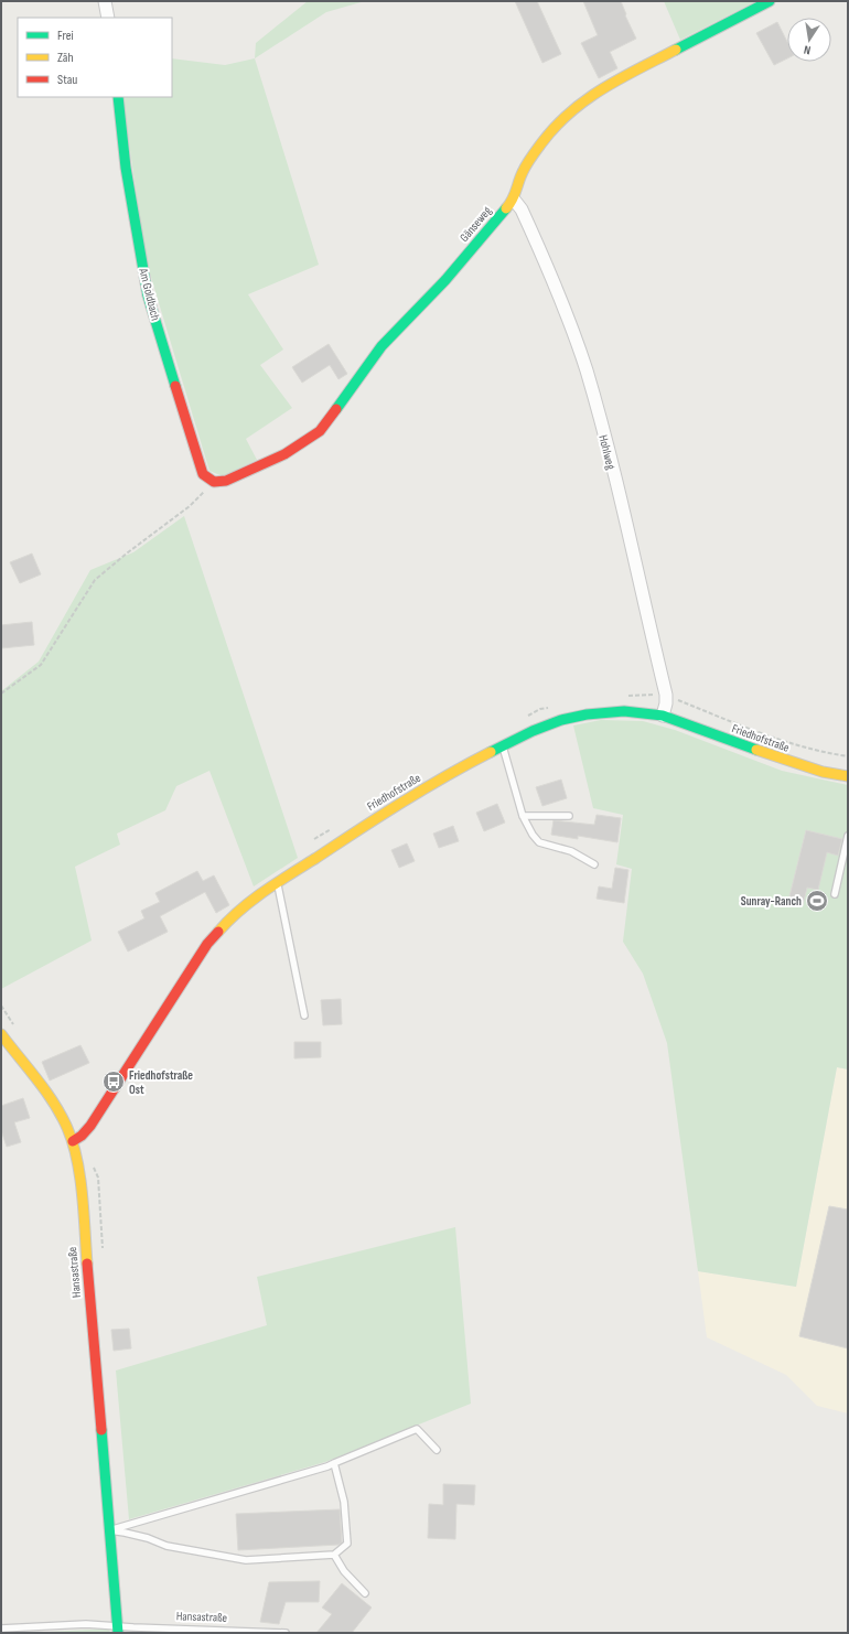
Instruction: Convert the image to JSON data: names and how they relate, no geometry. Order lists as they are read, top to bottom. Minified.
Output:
{"streets":{"street":["Gänseweg","Am Goldbach","Hohlweg","Friedhofstraße","Hansastraße"]},"crossings":[["Gänseweg","Am Goldbach"],["Gänseweg","Hohlweg"],["Hohlweg","Friedhofstraße"],["Friedhofstraße","Hansastraße"]],"places":{"sports":["Sunray-Ranch"],"bus stop":["Friedhofstraße Ost"]},"legend":["Frei","Zäh","Stau"],"north":"bottom"}
